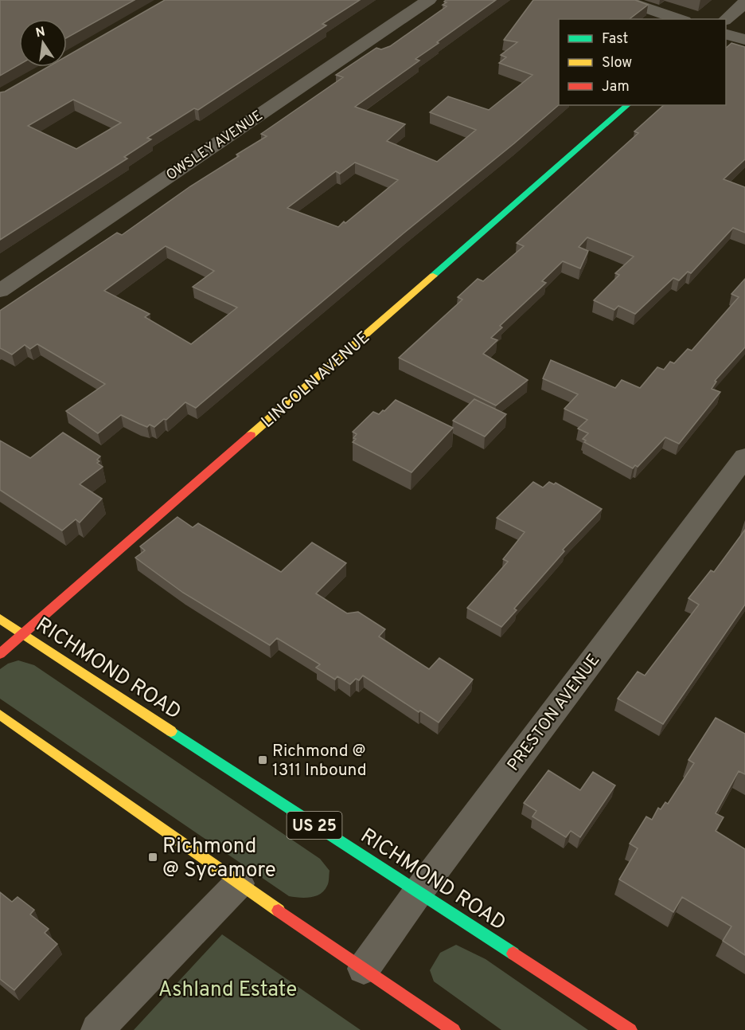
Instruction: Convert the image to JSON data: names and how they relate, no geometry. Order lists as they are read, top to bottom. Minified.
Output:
{"streets":{"street":["OWSLEY AVENUE","LINCOLN AVENUE","RICHMOND ROAD","PRESTON AVENUE","US 25"]},"crossings":[["LINCOLN AVENUE","RICHMOND ROAD"],["RICHMOND ROAD","PRESTON AVENUE"]],"parks":["Ashland Estate"],"places":{"transit":["Richmond @ 1311 Inbound","Richmond @ Sycamore"]},"legend":["Fast","Slow","Jam"],"north":"top"}
